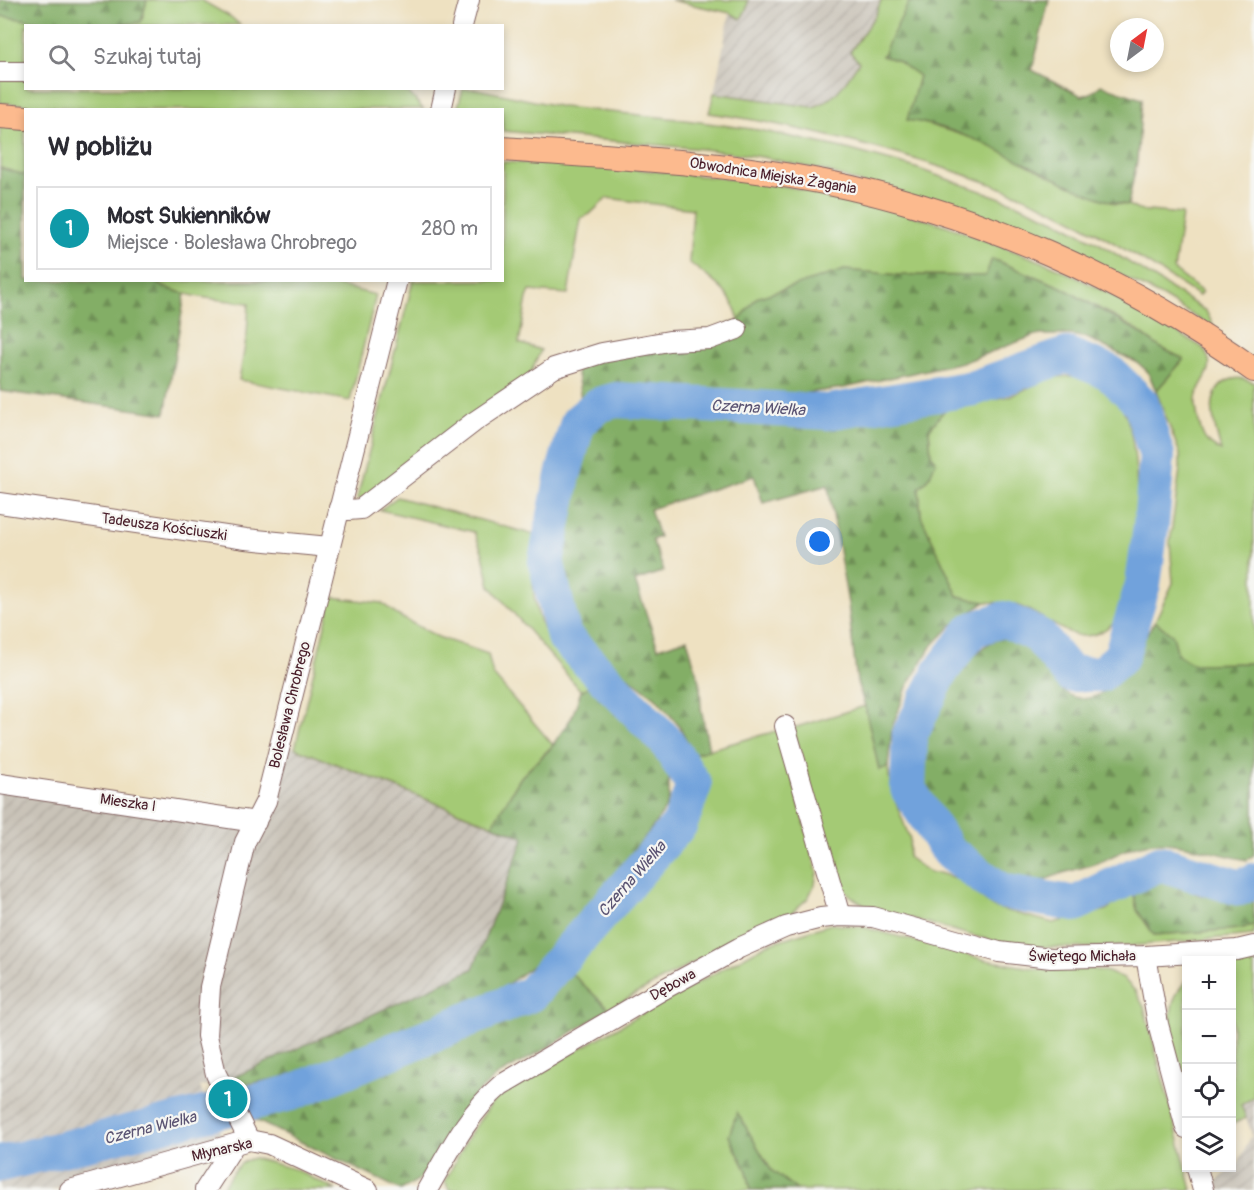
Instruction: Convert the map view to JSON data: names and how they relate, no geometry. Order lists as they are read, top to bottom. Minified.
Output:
{"streets":{"main road":["Obwodnica Miejska Żagania"],"street":["Tadeusza Kościuszki","Bolesława Chrobrego","Mieszka I","Świętego Michała","Dębowa","Młynarska"]},"crossings":[["Tadeusza Kościuszki","Bolesława Chrobrego"],["Bolesława Chrobrego","Mieszka I"],["Bolesława Chrobrego","Młynarska"],["Świętego Michała","Dębowa"]],"water":["Czerna Wielka"],"north":"top right","page":{"search":"Szukaj tutaj","heading":"W pobliżu","list":[{"mark":"1","name":"Most Sukienników","note":"Miejsce · Bolesława Chrobrego","value":"280 m"}],"map_buttons":["+","−"],"pins":"1"}}
